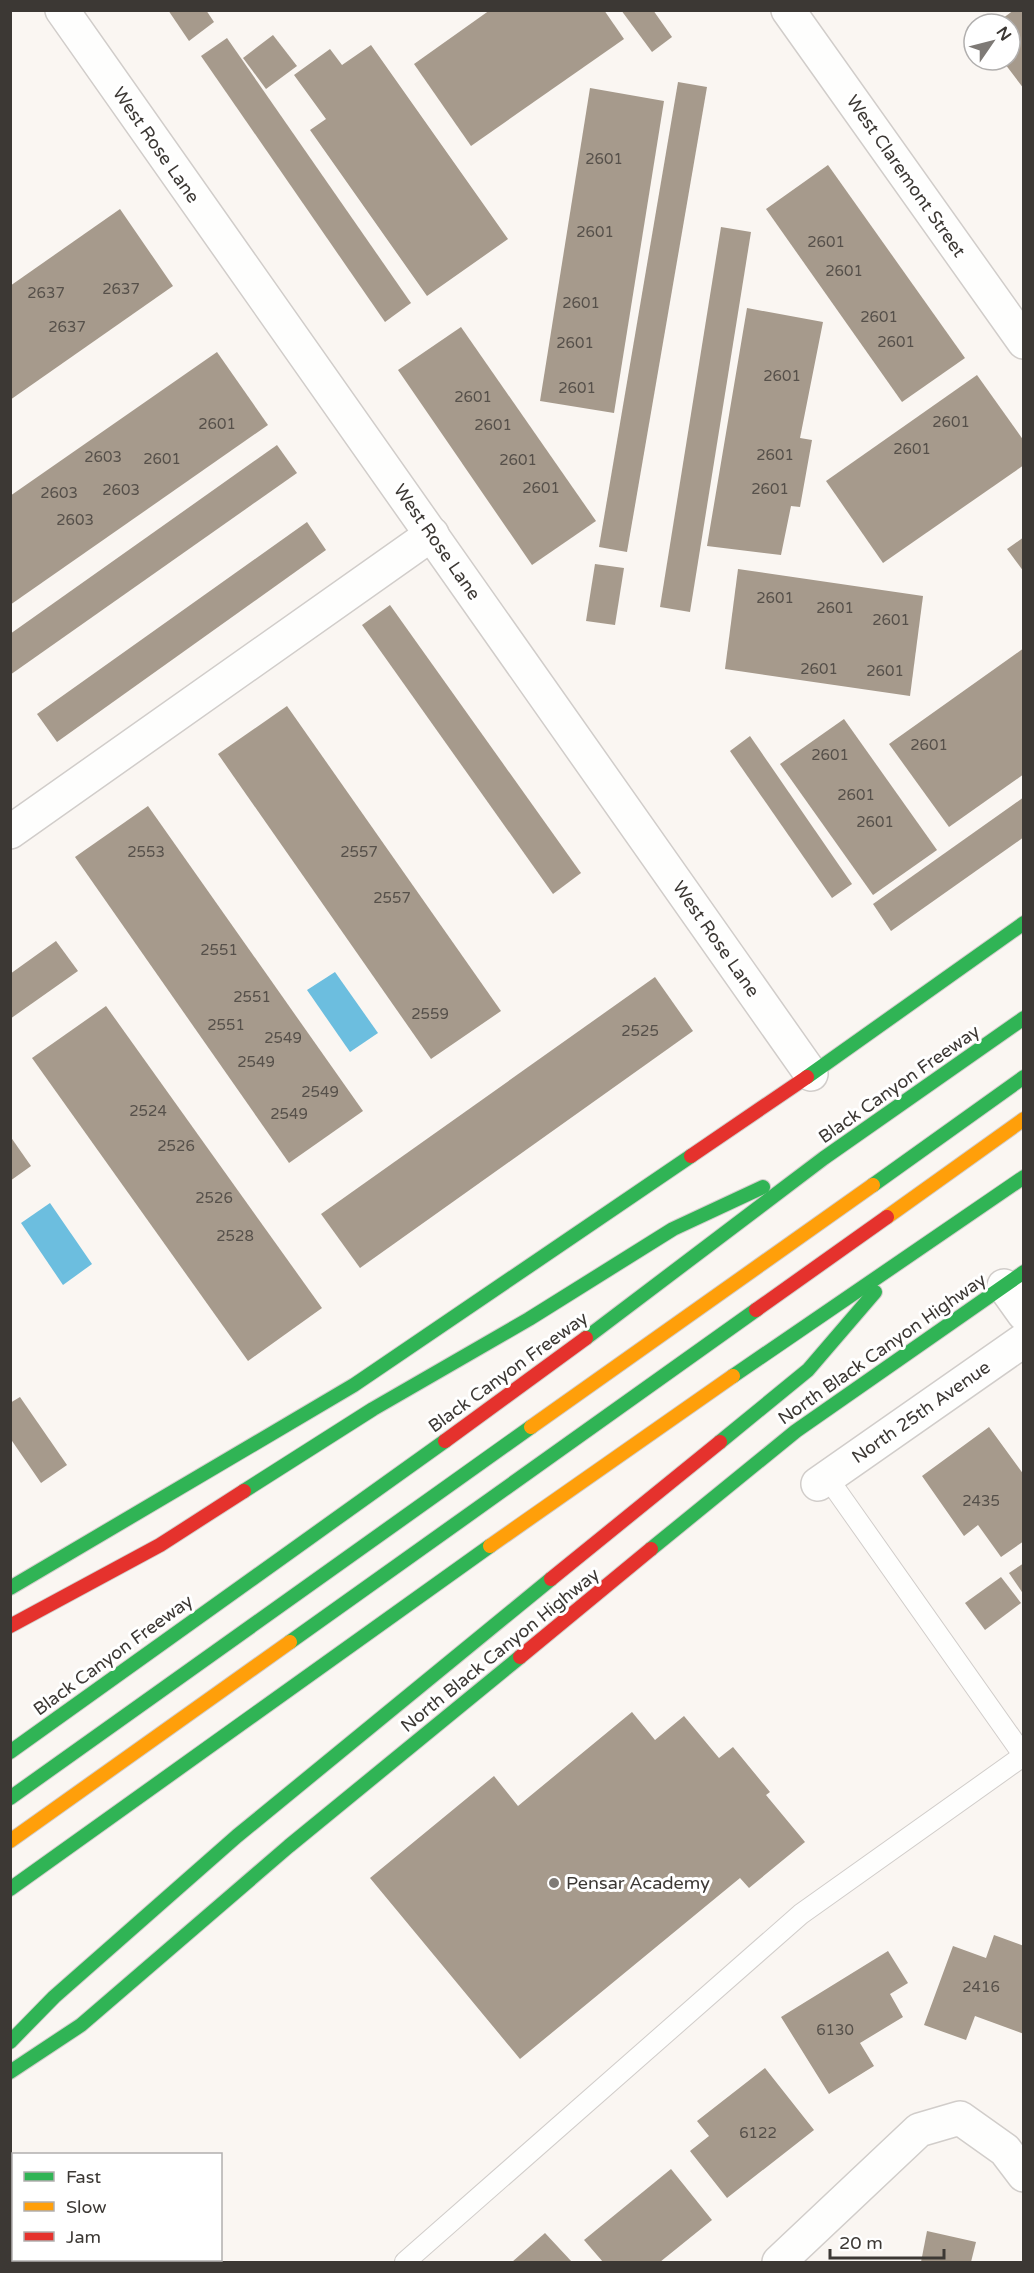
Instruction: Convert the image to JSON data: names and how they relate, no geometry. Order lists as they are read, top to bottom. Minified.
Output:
{"streets":{"main road":["Black Canyon Freeway","North Black Canyon Highway"],"street":["West Rose Lane","West Claremont Street","North 25th Avenue"]},"places":["Pensar Academy"],"house_numbers":["2601","2601","2601","2601","2637","2637","2601","2601","2637","2601","2601","2601","2601","2601","2601","2601","2601","2601","2601","2603","2601","2601","2601","2601","2603","2603","2603","2601","2601","2601","2601","2601","2601","2601","2601","2601","2553","2557","2557","2551","2551","2559","2551","2525","2549","2549","2549","2524","2549","2526","2526","2528","2435","2416","6130","6122"],"legend":["Fast","Slow","Jam"],"scale_bar":"20 m","north":"top right"}
